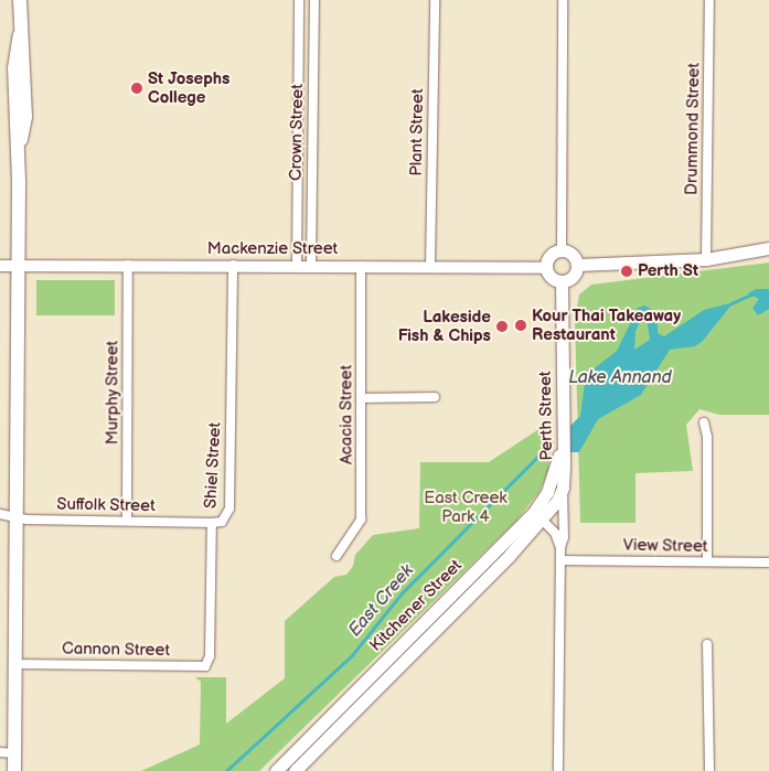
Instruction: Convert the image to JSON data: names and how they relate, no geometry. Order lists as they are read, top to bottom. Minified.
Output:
{"streets":{"main road":["Perth Street","Kitchener Street"],"street":["Drummond Street","Crown Street","Plant Street","Mackenzie Street","Murphy Street","Acacia Street","Shiel Street","Suffolk Street","View Street","Cannon Street"]},"crossings":[["Crown Street","Mackenzie Street"],["Plant Street","Mackenzie Street"],["Mackenzie Street","Murphy Street"],["Mackenzie Street","Acacia Street"],["Mackenzie Street","Perth Street"],["Mackenzie Street","Shiel Street"],["Murphy Street","Suffolk Street"],["Perth Street","View Street"],["Perth Street","Kitchener Street"],["Shiel Street","Suffolk Street"],["Shiel Street","Cannon Street"]],"water":["Lake Annand","East Creek"],"parks":["East Creek Park 4"],"places":["St Josephs College","Perth St","Kour Thai Takeaway Restaurant","Lakeside Fish & Chips"]}
